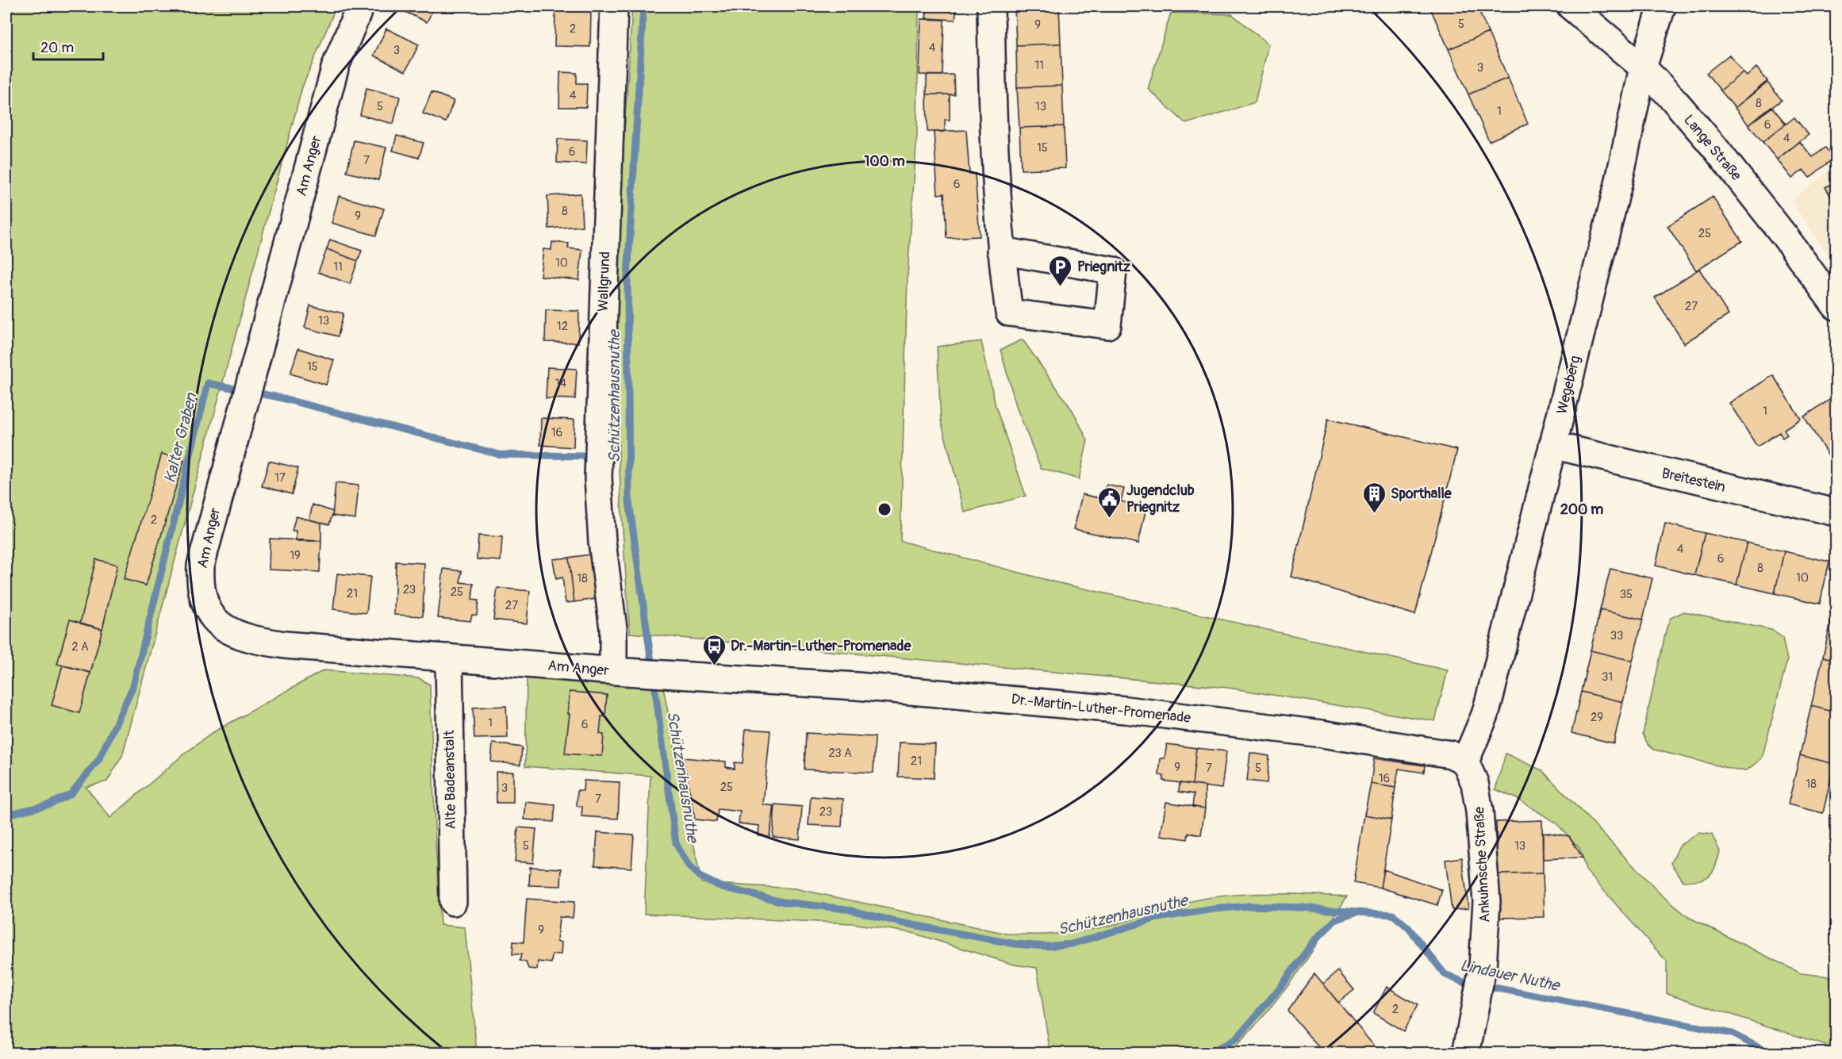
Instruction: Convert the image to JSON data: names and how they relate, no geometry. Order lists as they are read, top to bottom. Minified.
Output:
{"streets":{"street":["Lange Straße","Am Anger","Wallgrund","Wegeberg","Breitestein","Dr.-Martin-Luther-Promenade","Alte Badeanstalt","Ankuhnsche Straße"]},"crossings":[["Lange Straße","Wegeberg"],["Am Anger","Wallgrund"],["Am Anger","Dr.-Martin-Luther-Promenade"],["Am Anger","Alte Badeanstalt"],["Wegeberg","Breitestein"],["Wegeberg","Dr.-Martin-Luther-Promenade"],["Wegeberg","Ankuhnsche Straße"],["Dr.-Martin-Luther-Promenade","Ankuhnsche Straße"]],"water":["Schützenhausnuthe","Kalter Graben","Lindauer Nuthe"],"places":{"parking":["Priegnitz"],"building":["Sporthalle"],"public building":["Jugendclub Priegnitz"],"bus stop":["Dr.-Martin-Luther-Promenade"]},"house_numbers":["5","9","2","4","3","11","3","4","8","5","13","1","6","4","15","6","7","6","8","9","25","10","11","27","13","12","15","14","1","16","17","2","4","19","6","8","10","18","23","25","21","35","27","33","2 A","31","29","1","6","23 A","21","9","7","5","16","18","25","3","7","23","5","13","9","2"],"scale_bar":"20 m","rings":["100 m","200 m"]}
